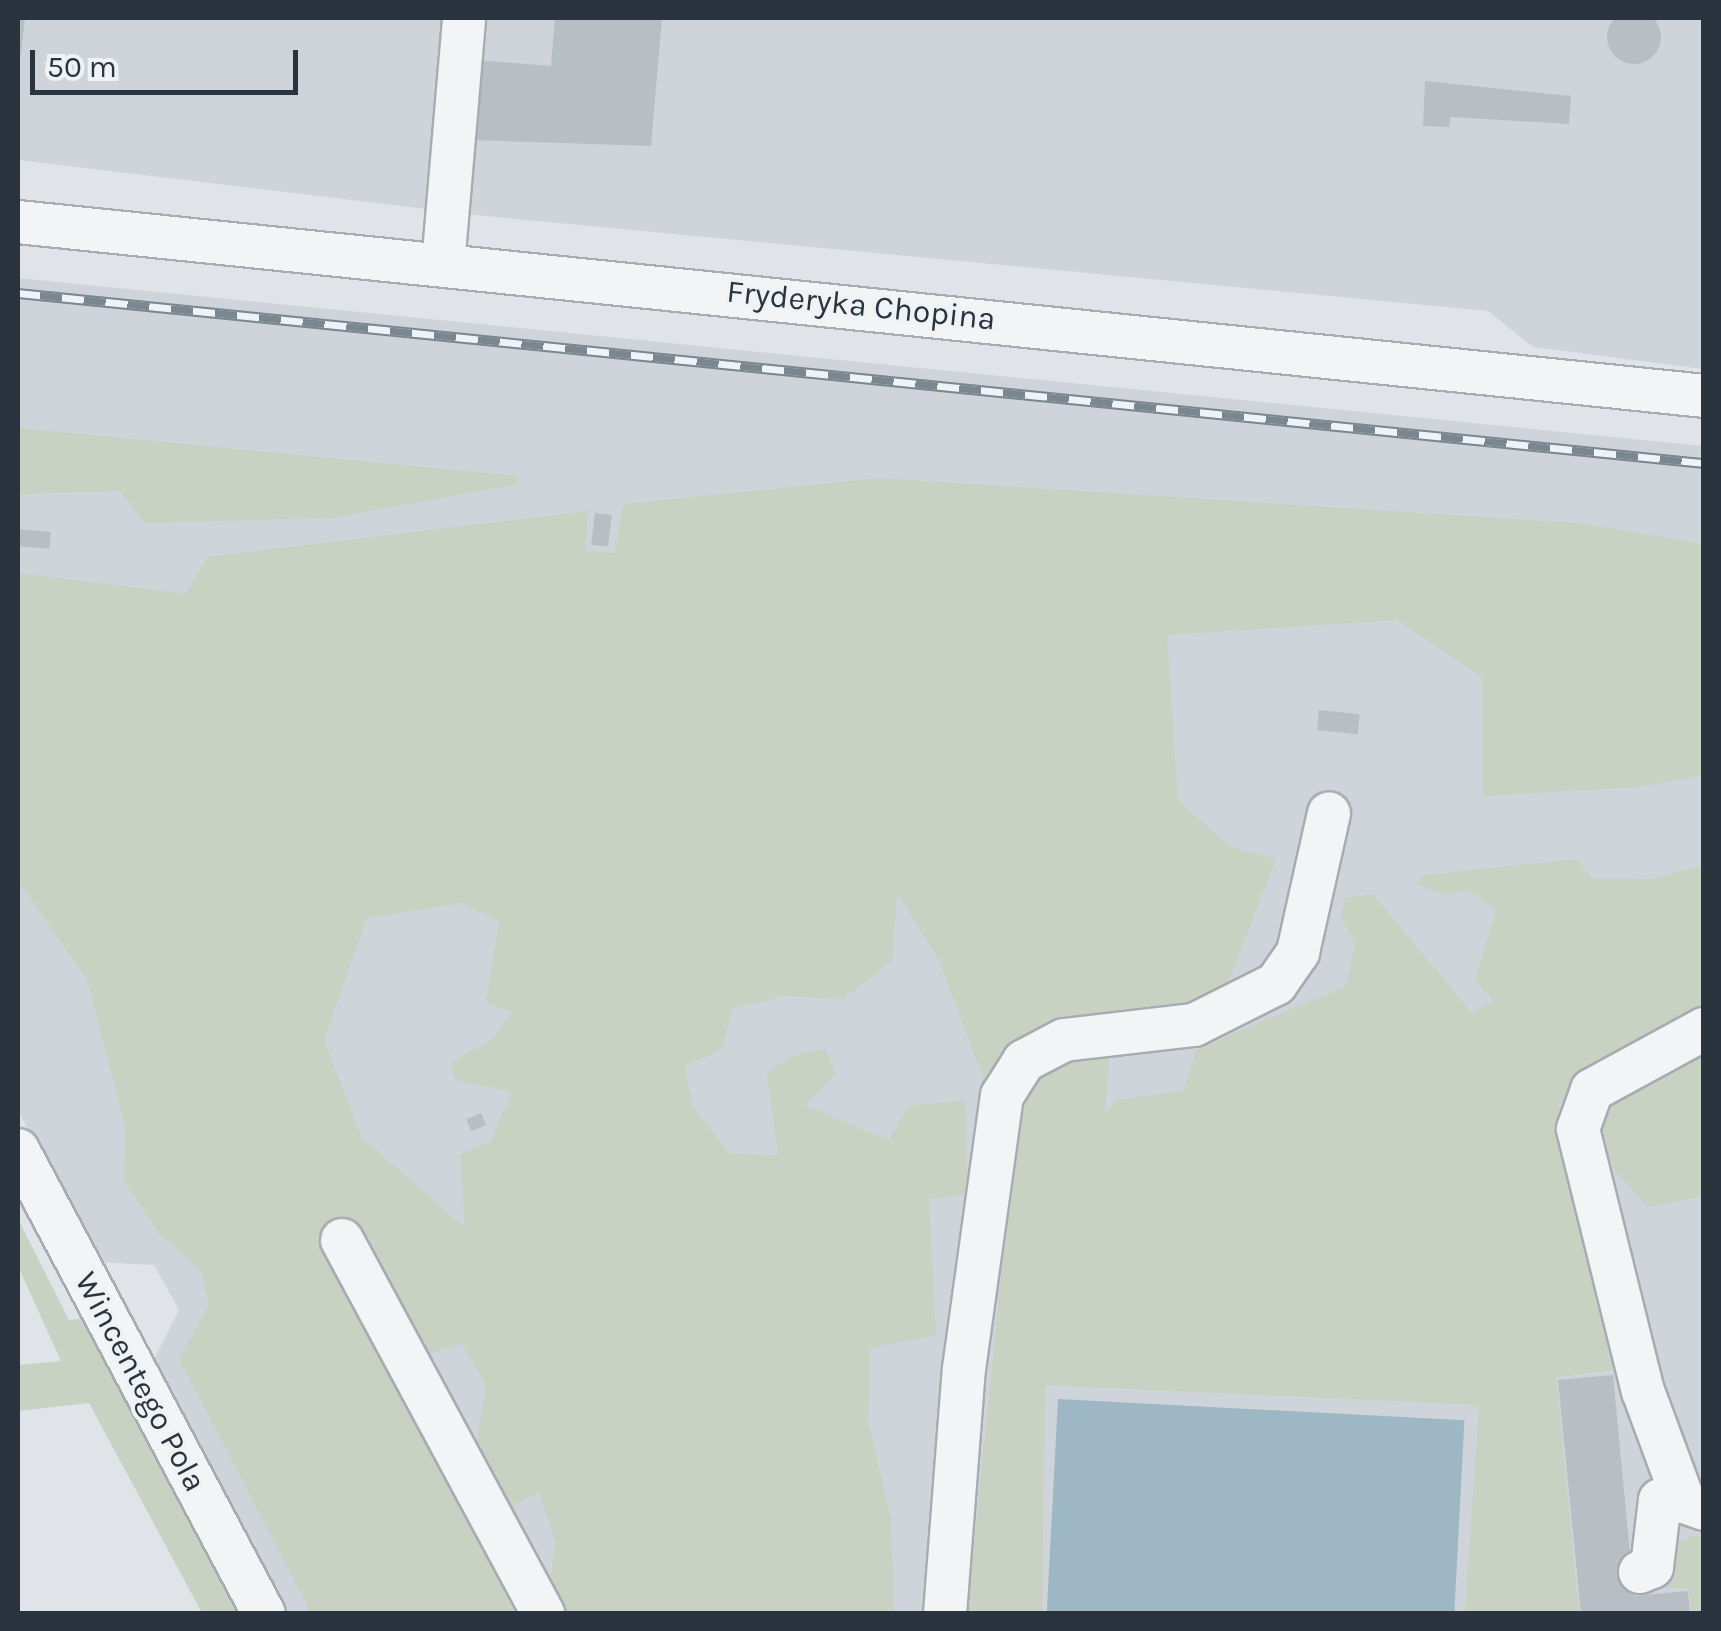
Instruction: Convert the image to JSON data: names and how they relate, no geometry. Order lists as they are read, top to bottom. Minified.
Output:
{"streets":{"street":["Fryderyka Chopina","Wincentego Pola"]},"scale_bar":"50 m"}
